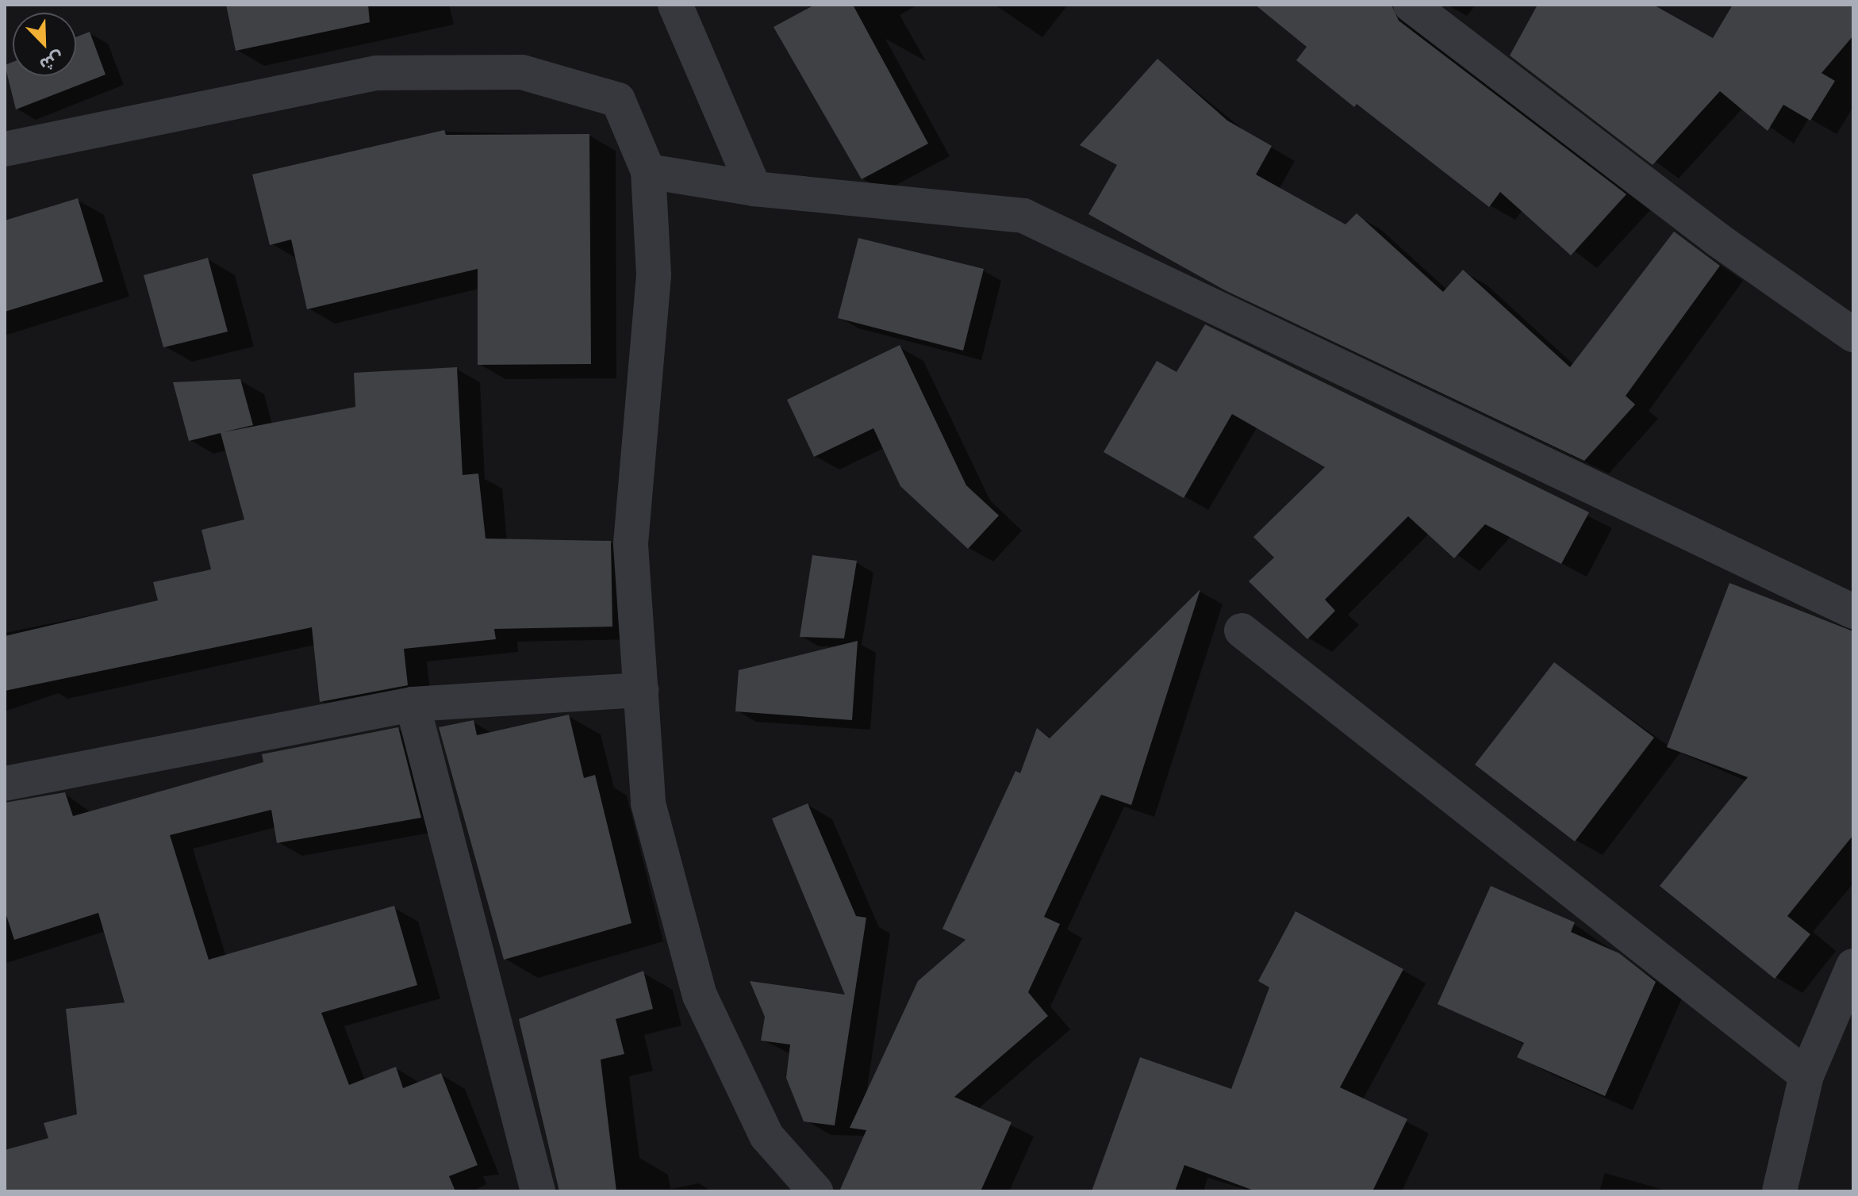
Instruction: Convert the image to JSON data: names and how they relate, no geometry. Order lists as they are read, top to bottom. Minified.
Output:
{"north":"bottom right"}
